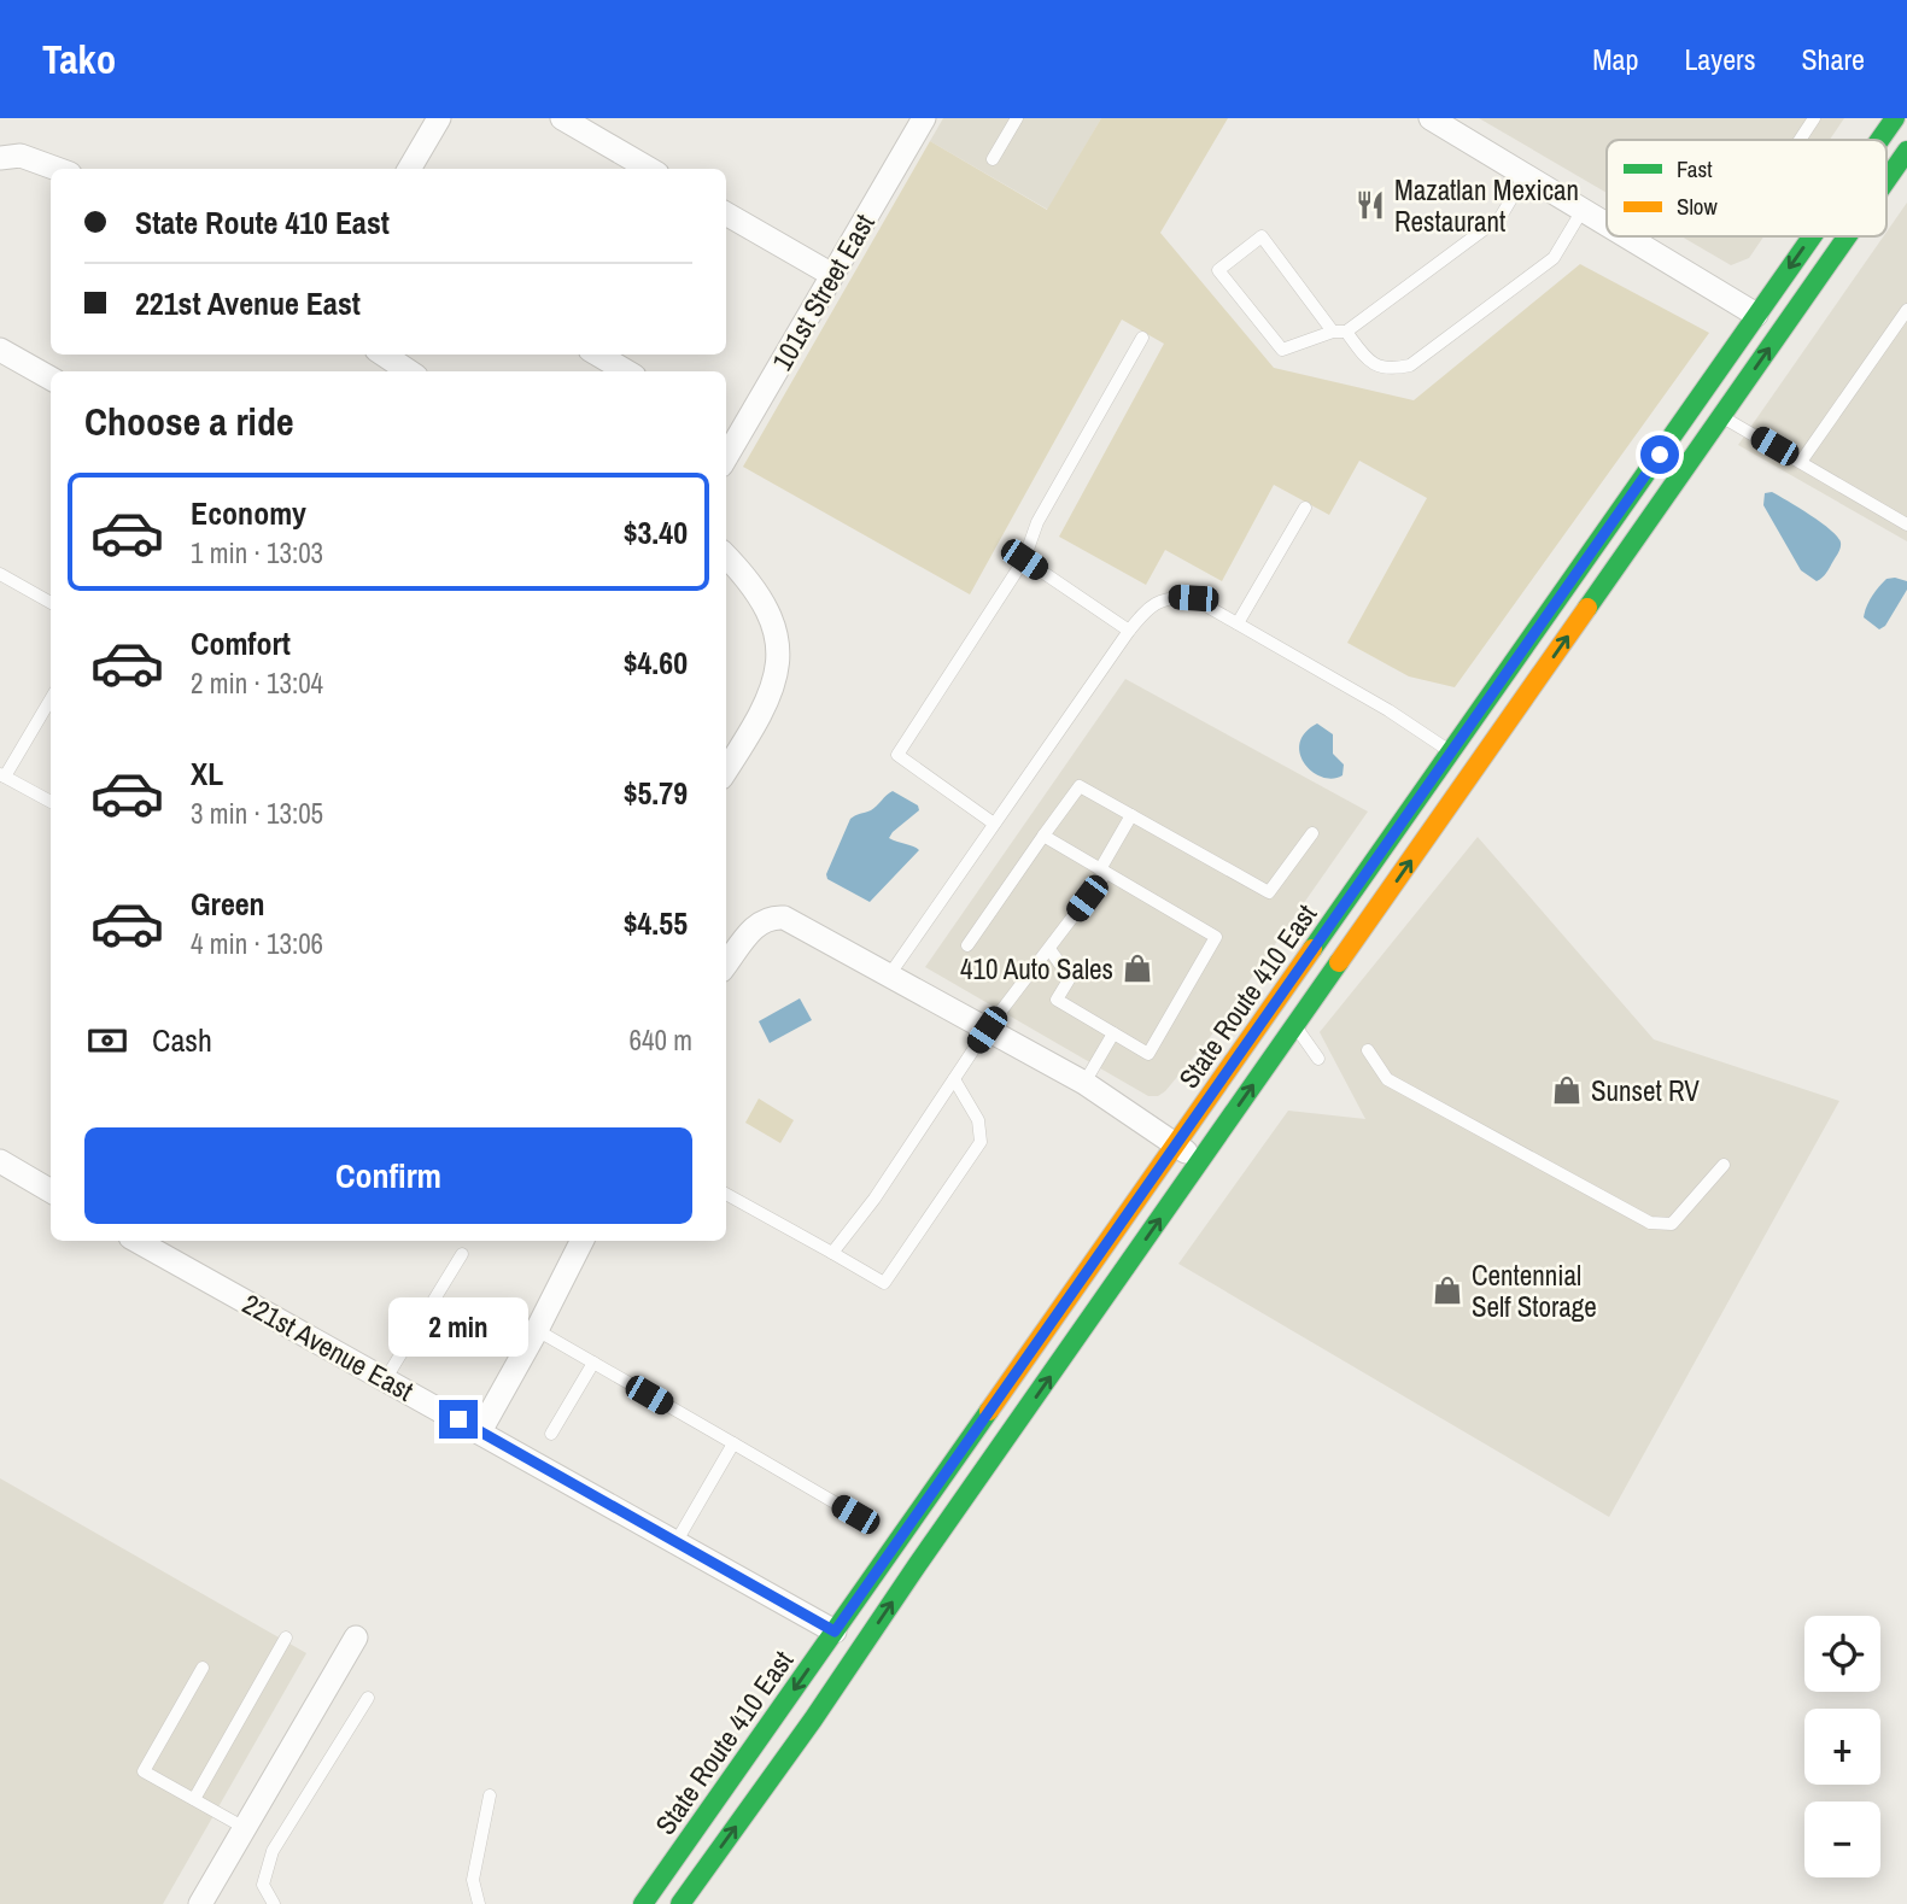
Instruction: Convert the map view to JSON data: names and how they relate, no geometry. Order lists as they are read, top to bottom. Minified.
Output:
{"streets":{"main road":["State Route 410 East"],"street":["101st Street East","221st Avenue East"]},"crossings":[["State Route 410 East","221st Avenue East"]],"places":{"restaurant":["Mazatlan Mexican Restaurant"],"shop":["410 Auto Sales","Sunset RV","Centennial Self Storage"]},"legend":["Fast","Slow"],"page":{"header":"Tako","nav":["Map","Layers","Share"],"banner":["State Route 410 East","221st Avenue East"],"heading":"Choose a ride","list":[{"name":"Economy","note":"1 min · 13:03","value":"$3.40"},{"name":"Comfort","note":"2 min · 13:04","value":"$4.60"},{"name":"XL","note":"3 min · 13:05","value":"$5.79"},{"name":"Green","note":"4 min · 13:06","value":"$4.55"}],"pay":["Cash","640 m"],"buttons":"Confirm","bubble":"2 min","map_buttons":["+","−"]}}
